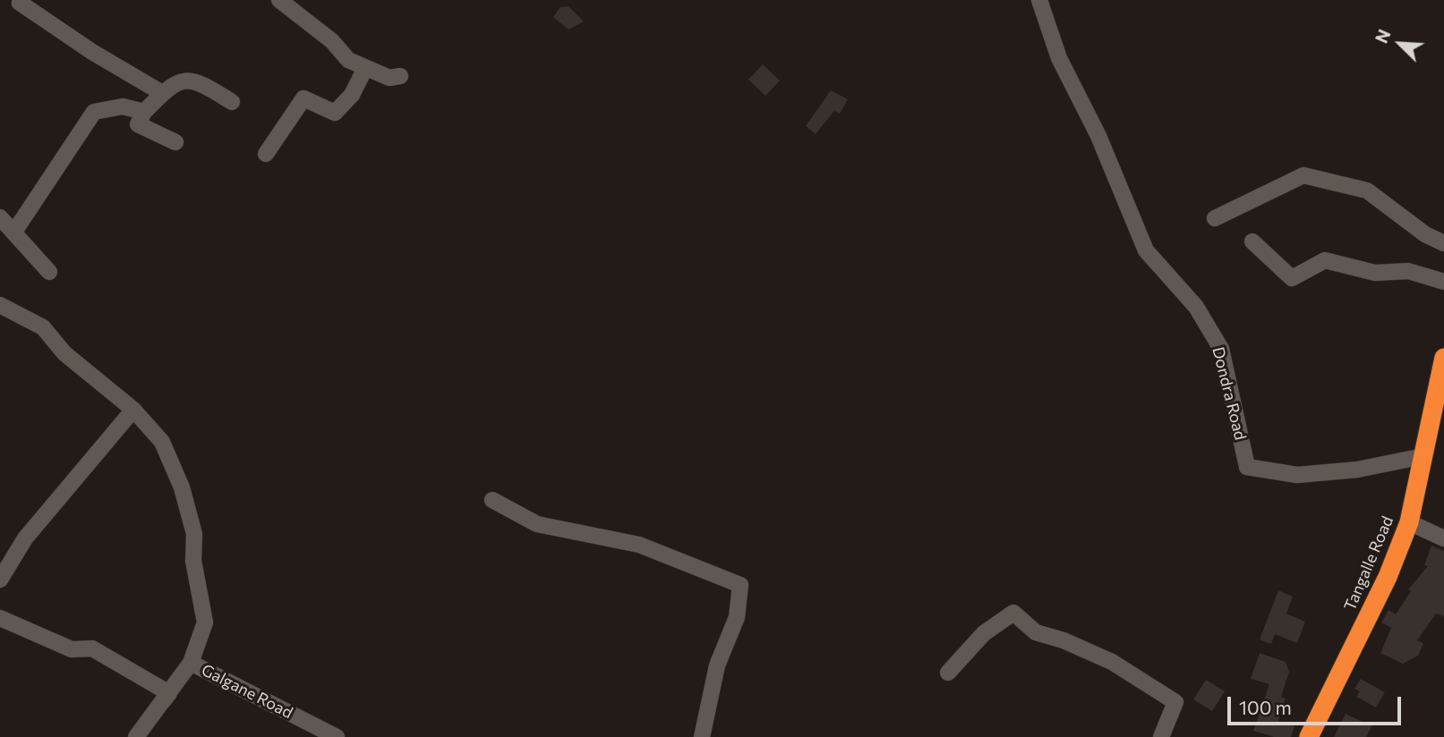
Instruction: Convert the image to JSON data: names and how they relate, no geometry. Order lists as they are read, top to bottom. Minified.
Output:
{"streets":{"highway":["Tangalle Road"],"street":["Dondra Road","Galgane Road"]},"crossings":[["Dondra Road","Tangalle Road"]],"scale_bar":"100 m","north":"top left"}
